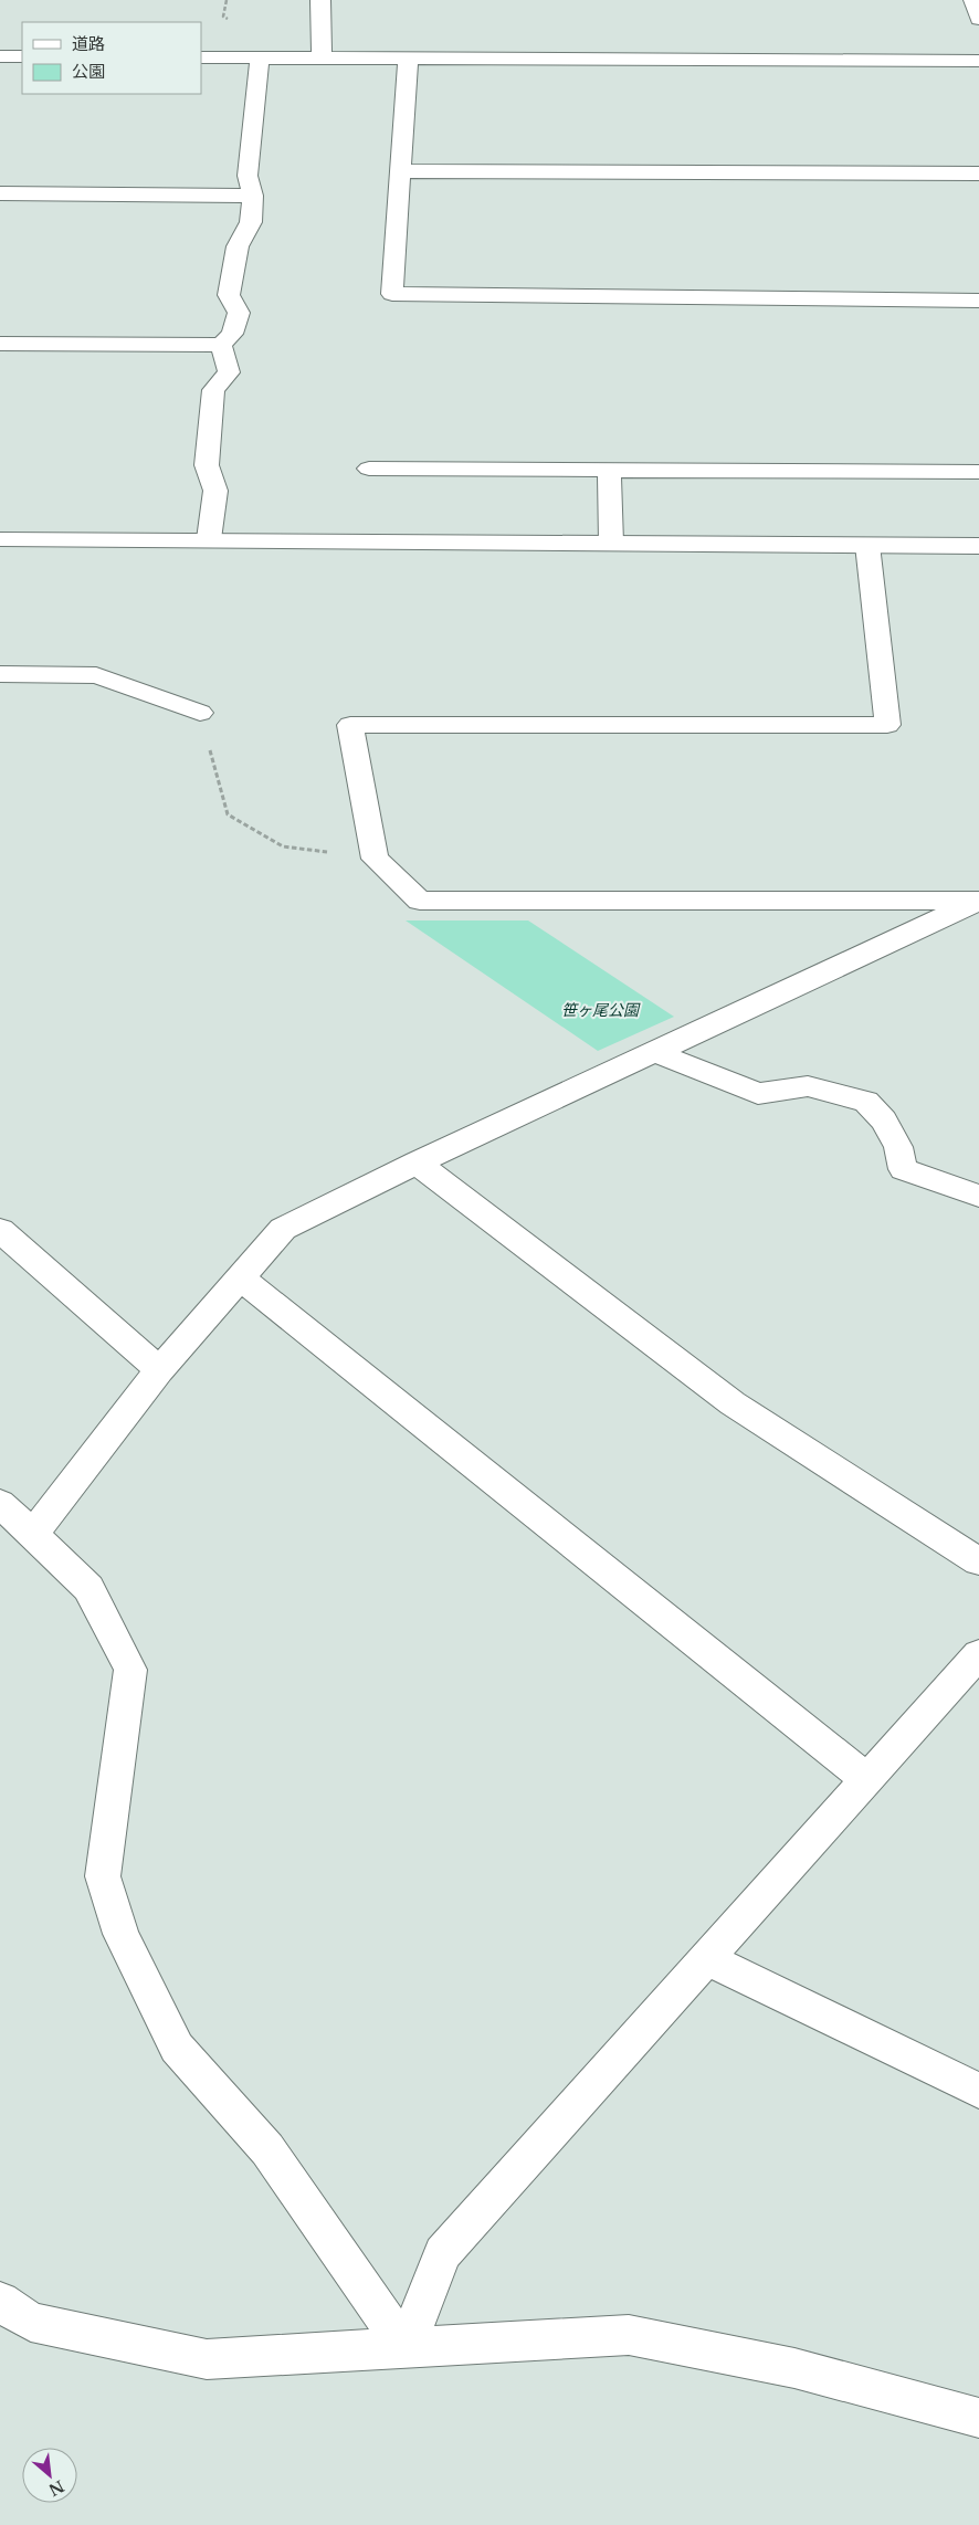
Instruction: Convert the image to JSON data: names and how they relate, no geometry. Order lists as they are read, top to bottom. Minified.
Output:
{"parks":["笹ヶ尾公園"],"legend":["道路","公園"],"north":"bottom right"}
